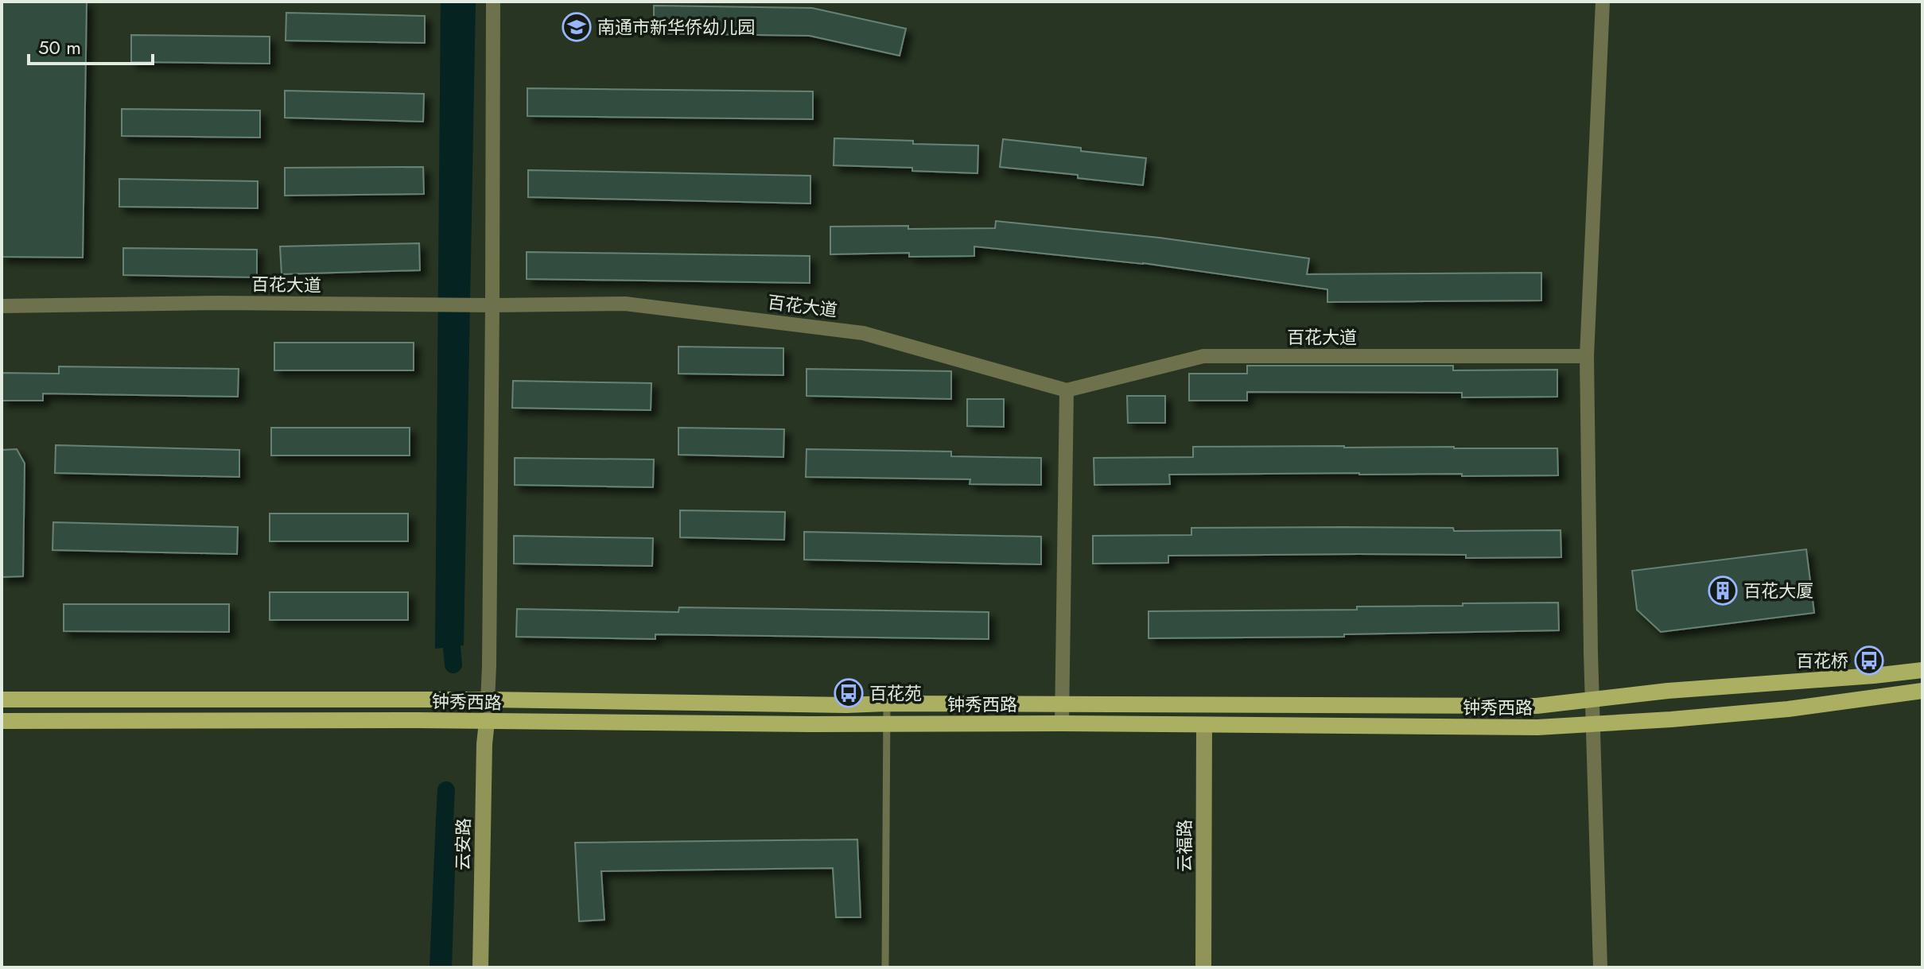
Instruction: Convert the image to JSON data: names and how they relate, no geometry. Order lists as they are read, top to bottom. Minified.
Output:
{"streets":{"main road":["钟秀西路"],"street":["百花大道","云安路","云福路"]},"crossings":[["钟秀西路","云安路"],["钟秀西路","云福路"]],"places":{"school or university":["南通市新华侨幼儿园"],"building":["百花大厦"],"bus stop":["百花桥","百花苑"]},"scale_bar":"50 m"}
